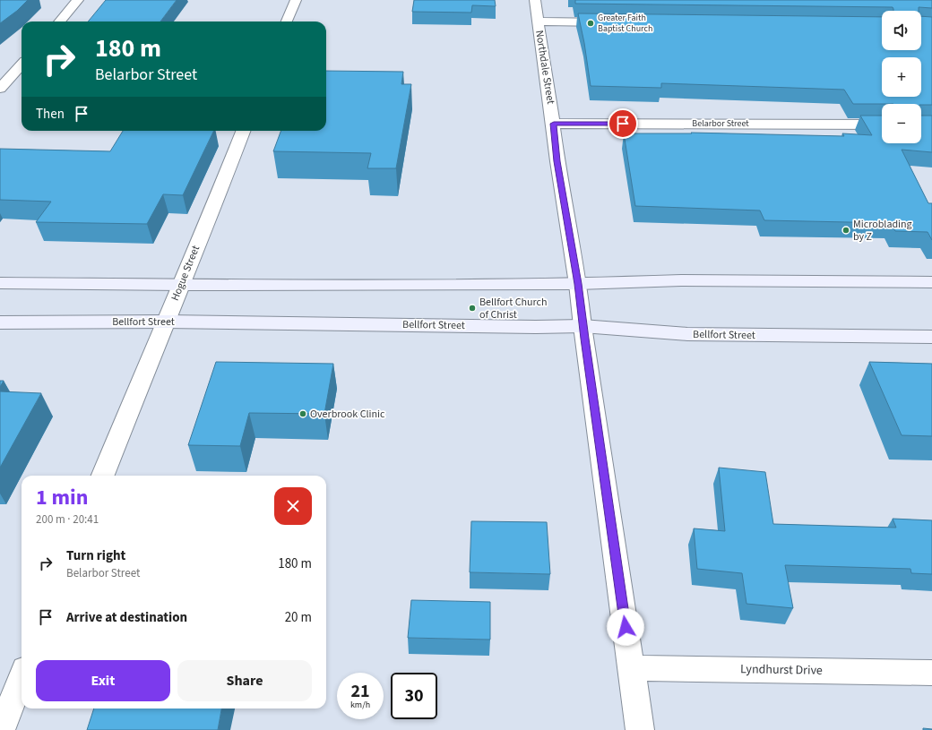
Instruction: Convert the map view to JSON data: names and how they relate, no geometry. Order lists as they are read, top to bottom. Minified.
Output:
{"streets":{"main road":["Bellfort Street"],"street":["Northdale Street","Belarbor Street","Hogue Street","Lyndhurst Drive"]},"crossings":[["Northdale Street","Belarbor Street"],["Northdale Street","Bellfort Street"],["Northdale Street","Lyndhurst Drive"],["Hogue Street","Bellfort Street"]],"places":["Greater Faith Baptist Church","Microblading by Z","Bellfort Church of Christ","Overbrook Clinic"],"page":{"map_buttons":["+","−"],"turn":["180 m","Belarbor Street"],"then":"Then","heading":["1 min","200 m · 20:41"],"list":[{"name":"Turn right","note":"Belarbor Street","value":"180 m"},{"name":"Arrive at destination","value":"20 m"}],"buttons":["Exit","Share"],"speed":"21 km/h","limit":"30"}}
